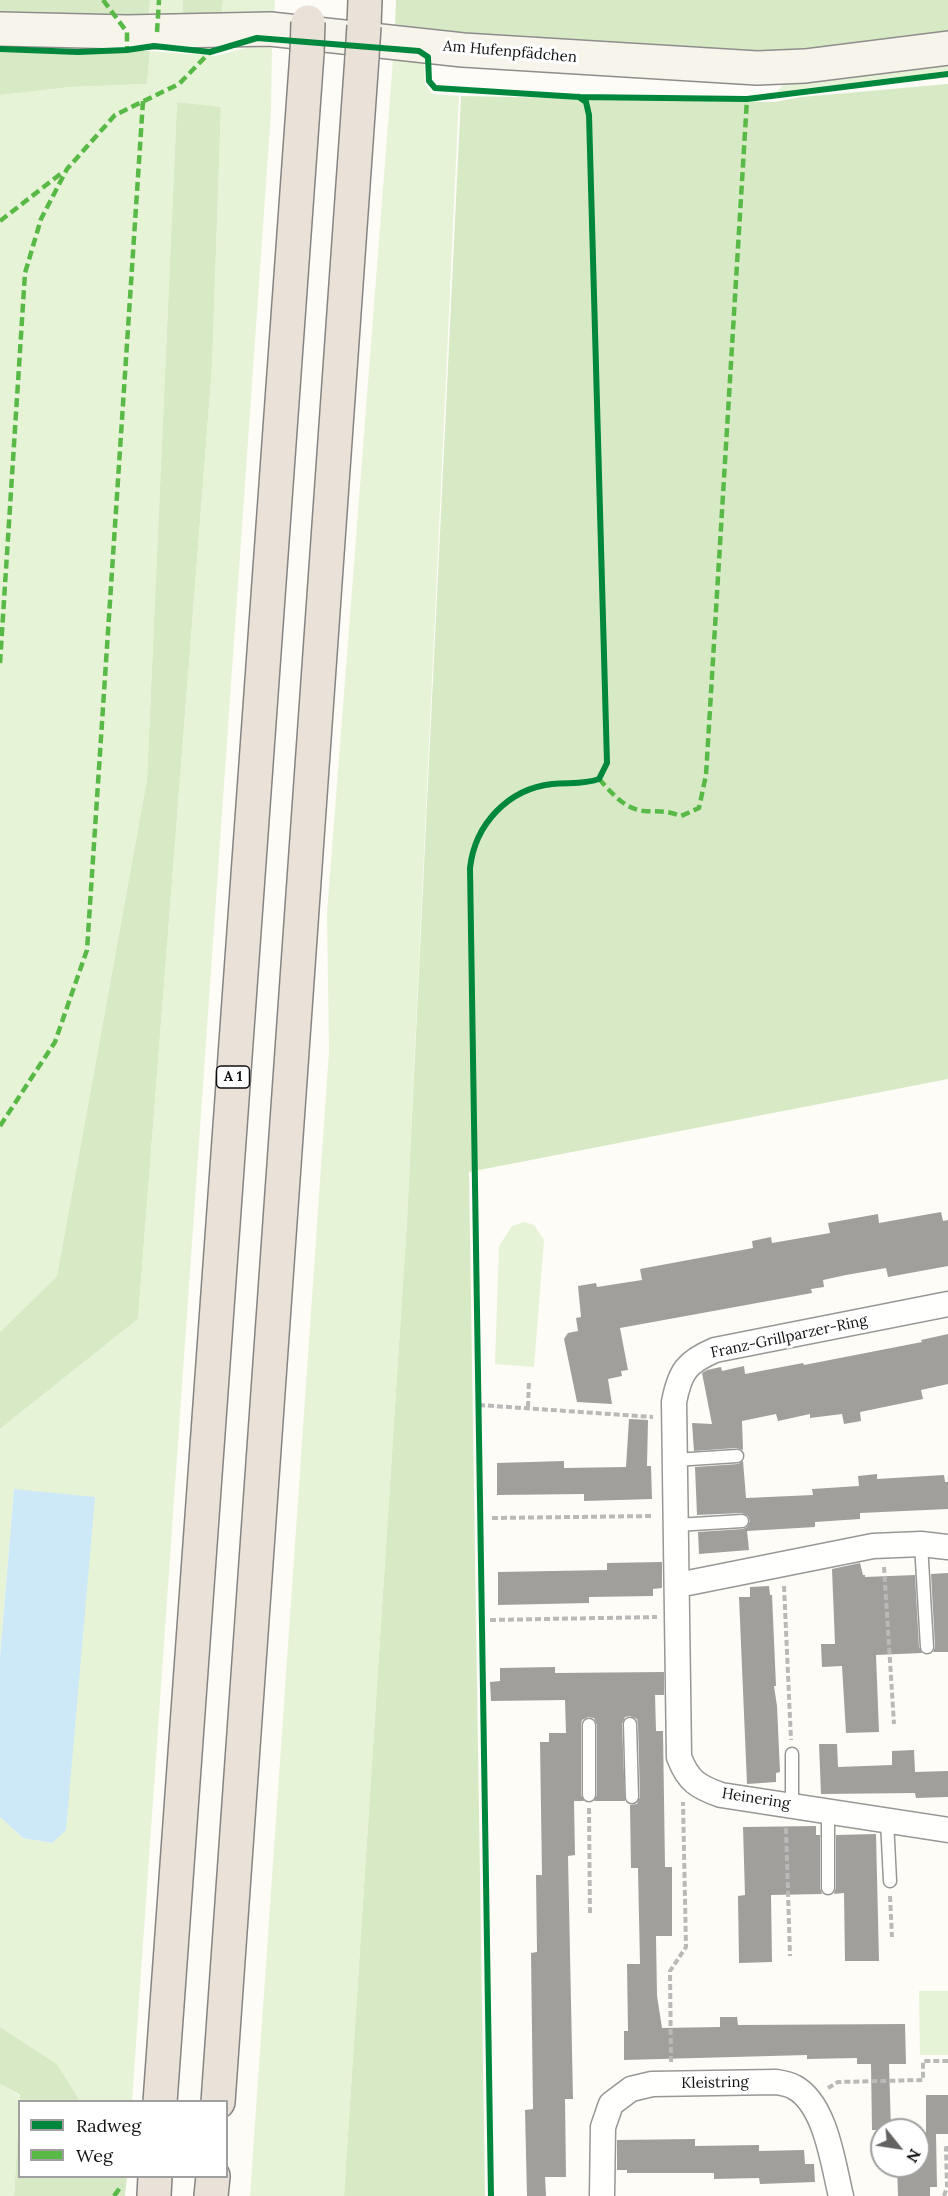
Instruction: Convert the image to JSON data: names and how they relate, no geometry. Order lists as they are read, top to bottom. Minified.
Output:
{"streets":{"highway":["A 1"],"street":["Am Hufenpfädchen","Franz-Grillparzer-Ring","Heinering","Kleistring"]},"legend":["Radweg","Weg"],"north":"bottom right"}
